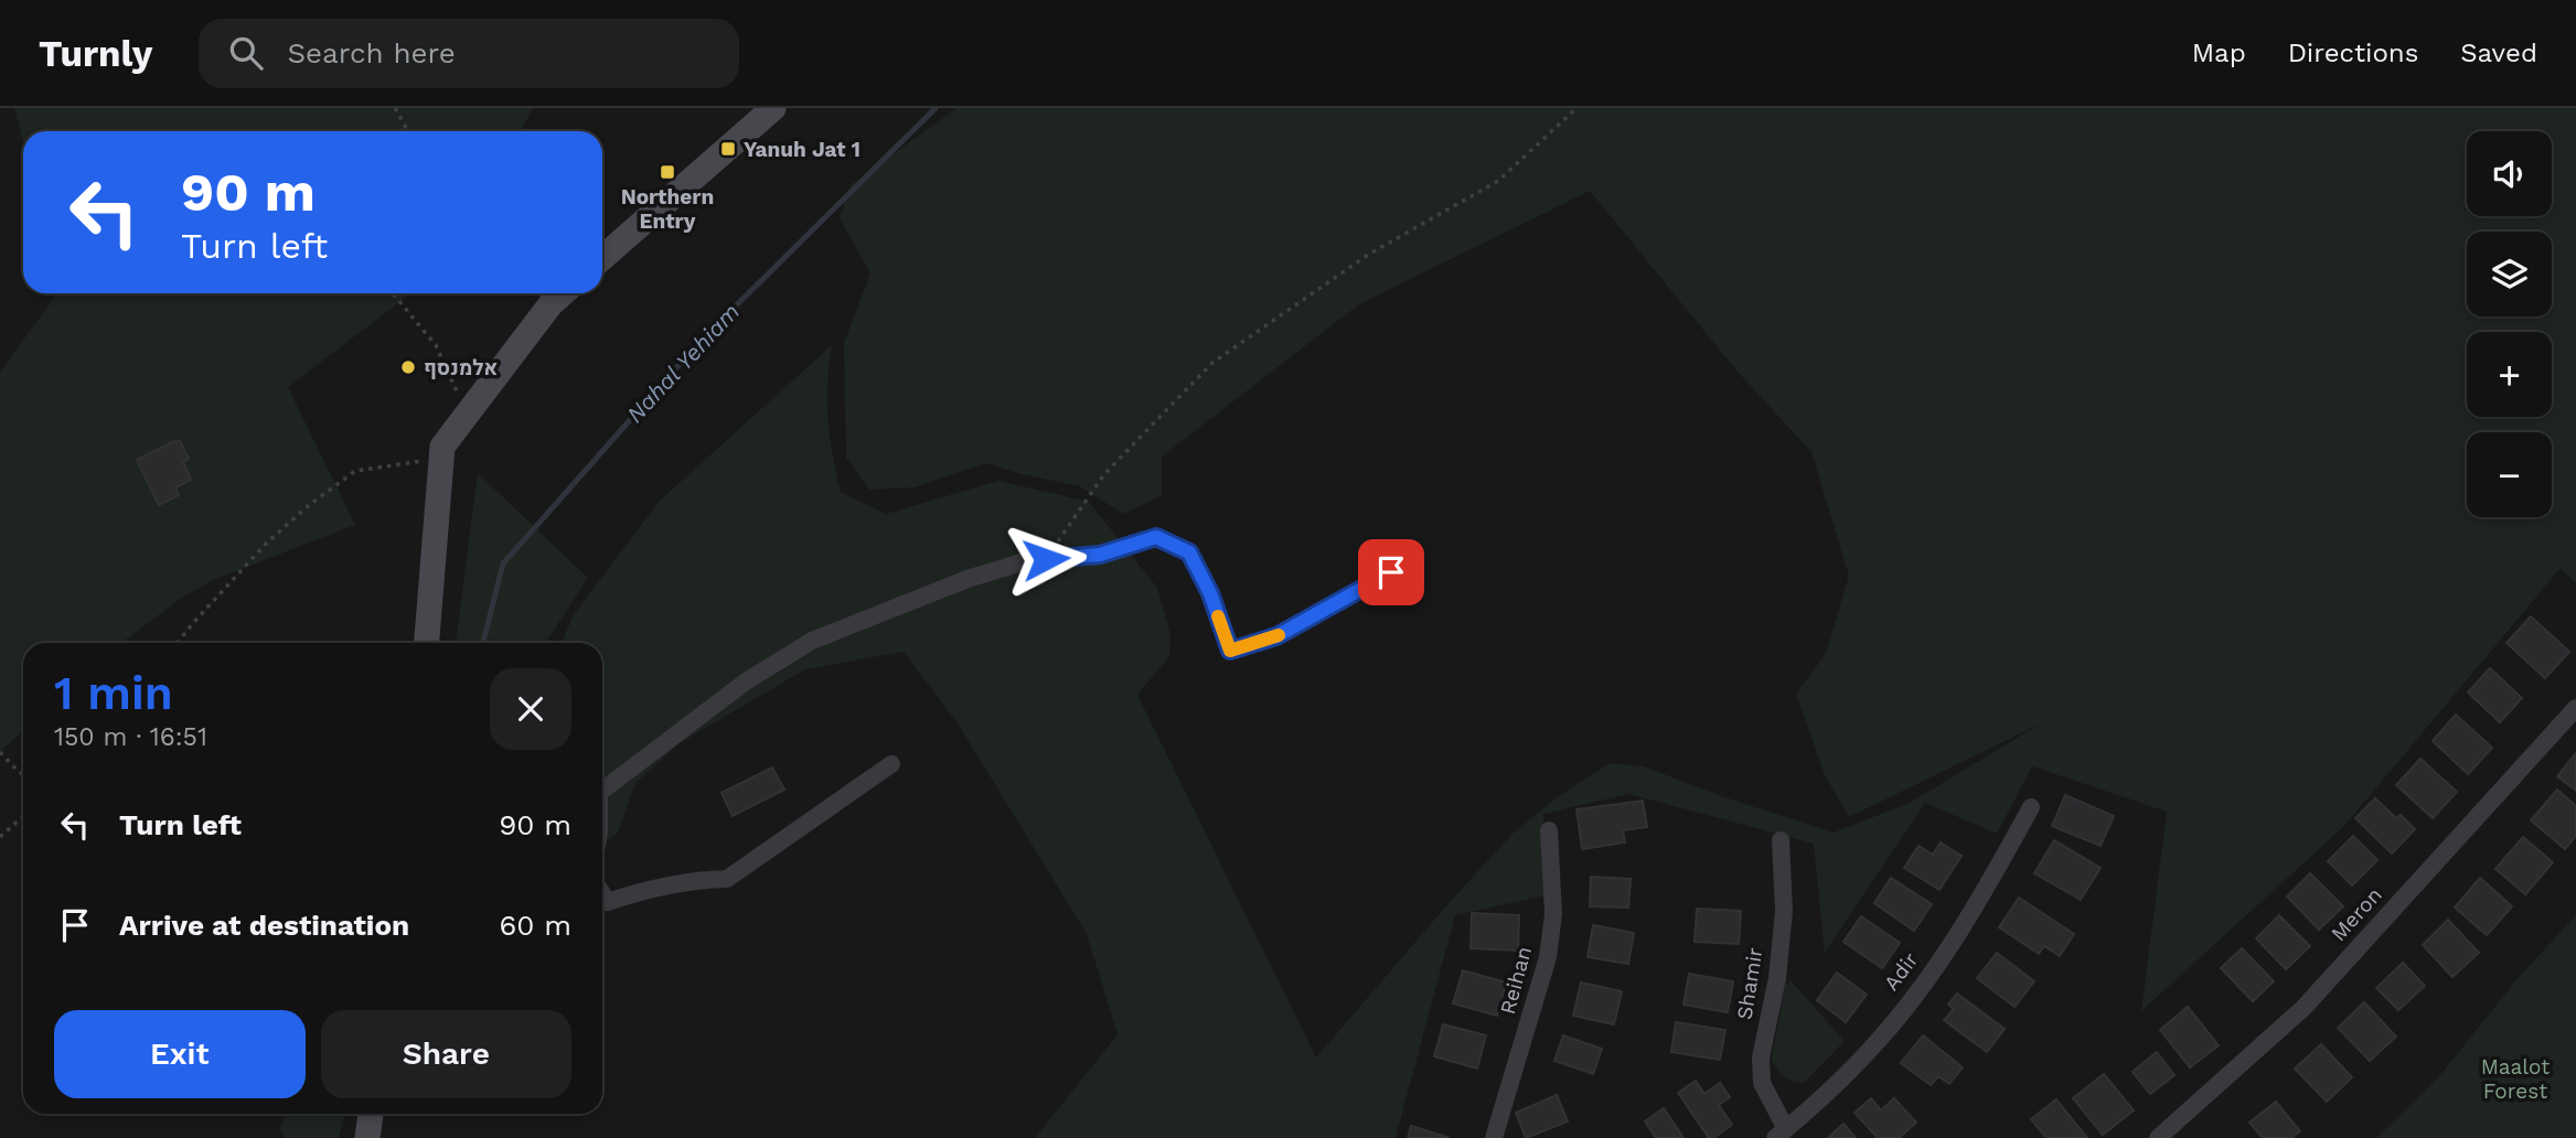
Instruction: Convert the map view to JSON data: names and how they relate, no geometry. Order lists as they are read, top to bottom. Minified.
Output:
{"streets":{"street":["Meron","Adir","Reihan","Shamir"]},"crossings":[["Adir","Shamir"]],"water":["Nahal Yehiam"],"parks":["Maalot Forest"],"places":{"transit":["Yanuh Jat 1","Northern Entry"],"other":["אלמנסף"]},"page":{"header":"Turnly","search":"Search here","nav":["Map","Directions","Saved"],"map_buttons":["+","−"],"turn":["90 m","Turn left"],"heading":["1 min","150 m · 16:51"],"list":[{"name":"Turn left","value":"90 m"},{"name":"Arrive at destination","value":"60 m"}],"buttons":["Exit","Share"]}}
